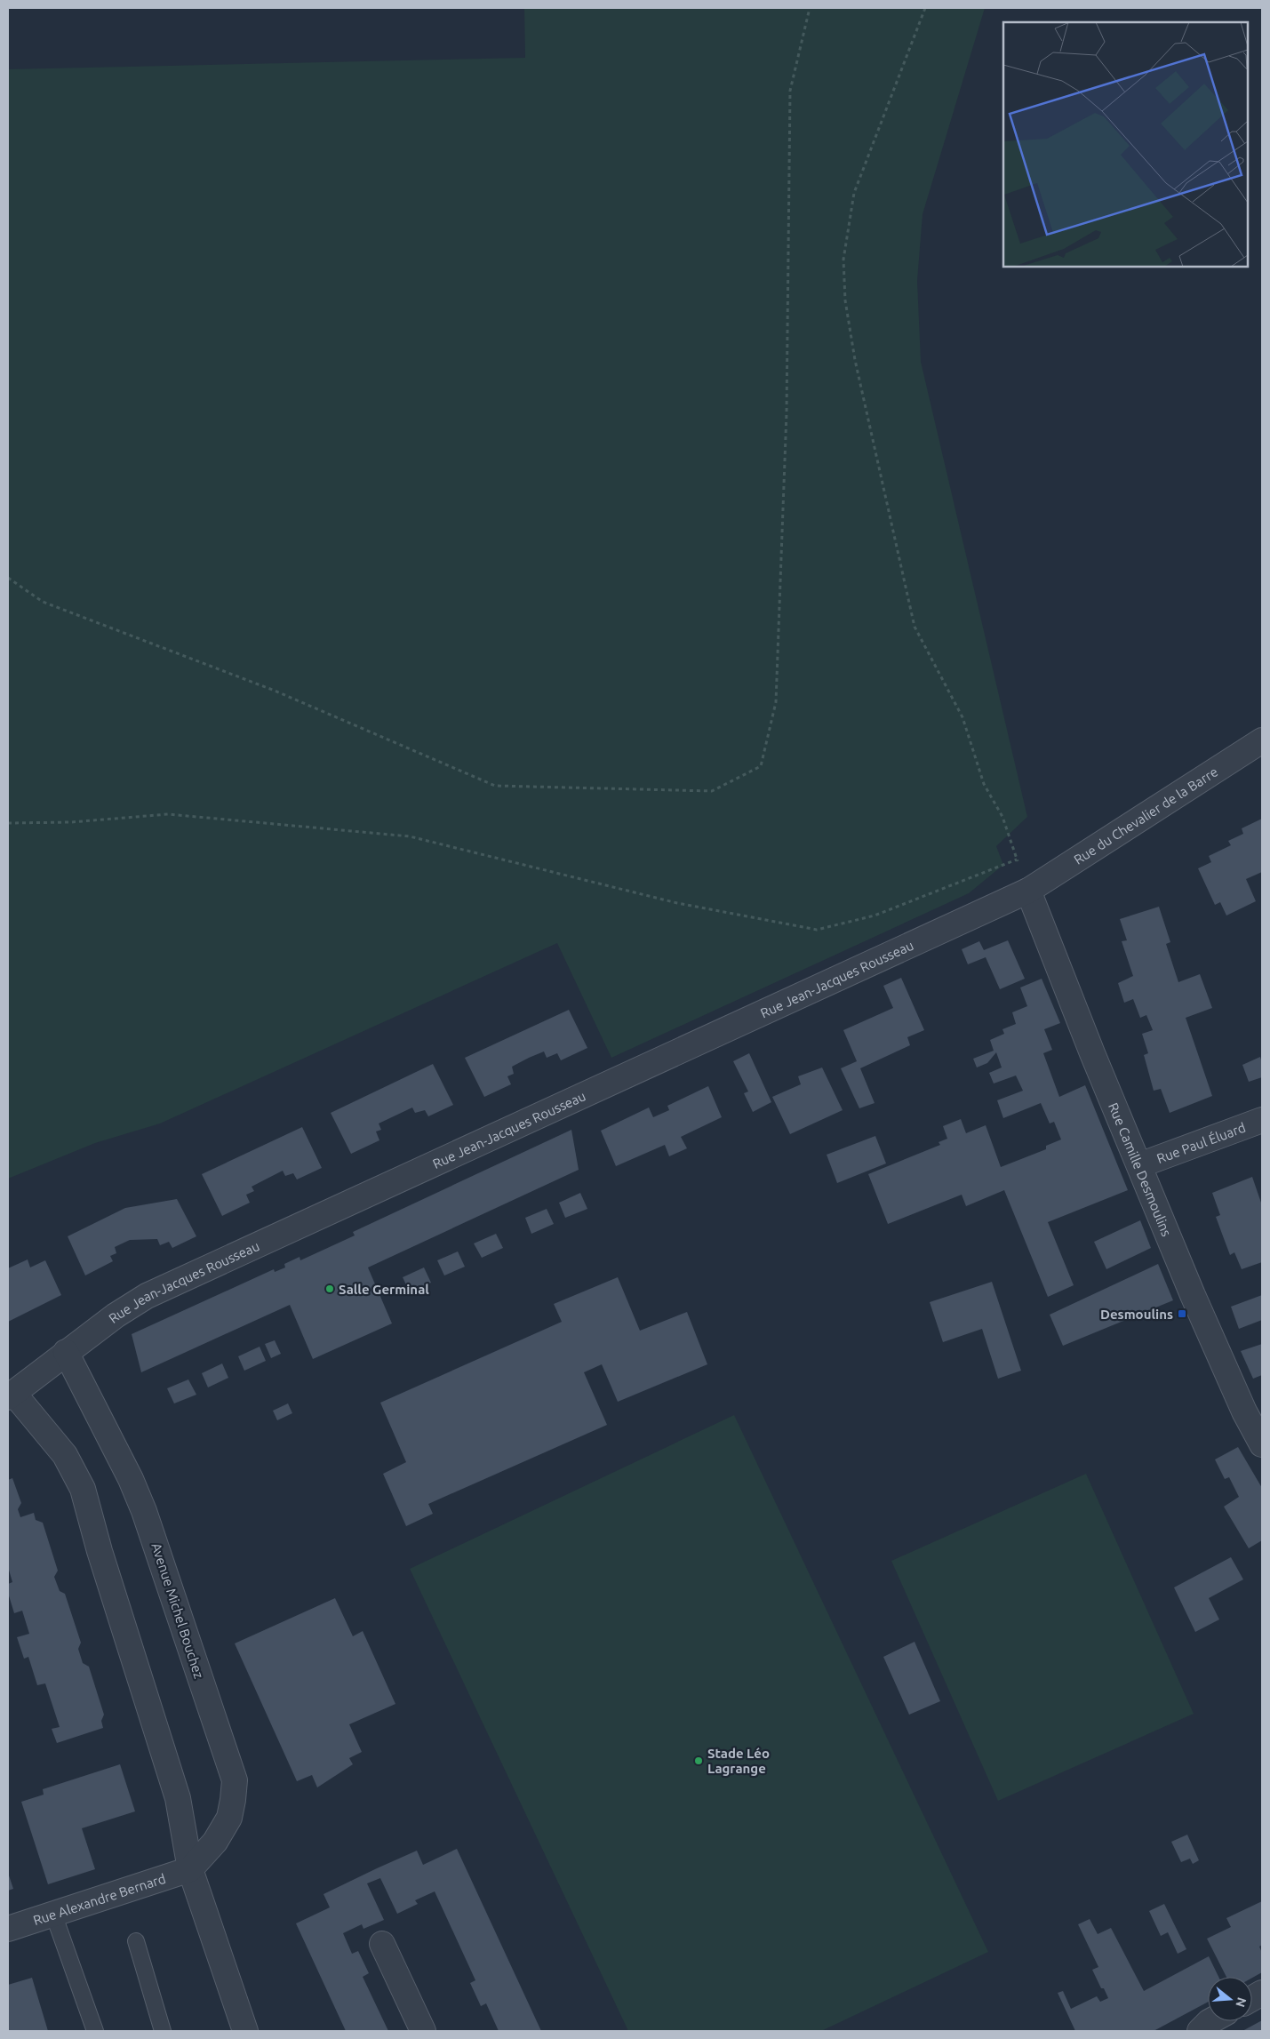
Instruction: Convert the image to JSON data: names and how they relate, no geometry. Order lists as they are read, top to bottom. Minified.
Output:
{"streets":{"street":["Rue du Chevalier de la Barre","Rue Jean-Jacques Rousseau","Rue Paul Éluard","Rue Camille Desmoulins","Avenue Michel Bouchez","Rue Alexandre Bernard"]},"crossings":[["Rue du Chevalier de la Barre","Rue Jean-Jacques Rousseau"],["Rue du Chevalier de la Barre","Rue Camille Desmoulins"],["Rue Jean-Jacques Rousseau","Rue Camille Desmoulins"],["Rue Jean-Jacques Rousseau","Avenue Michel Bouchez"],["Rue Paul Éluard","Rue Camille Desmoulins"],["Avenue Michel Bouchez","Rue Alexandre Bernard"]],"places":{"other":["Salle Germinal","Stade Léo Lagrange"],"transit":["Desmoulins"]},"north":"right"}
